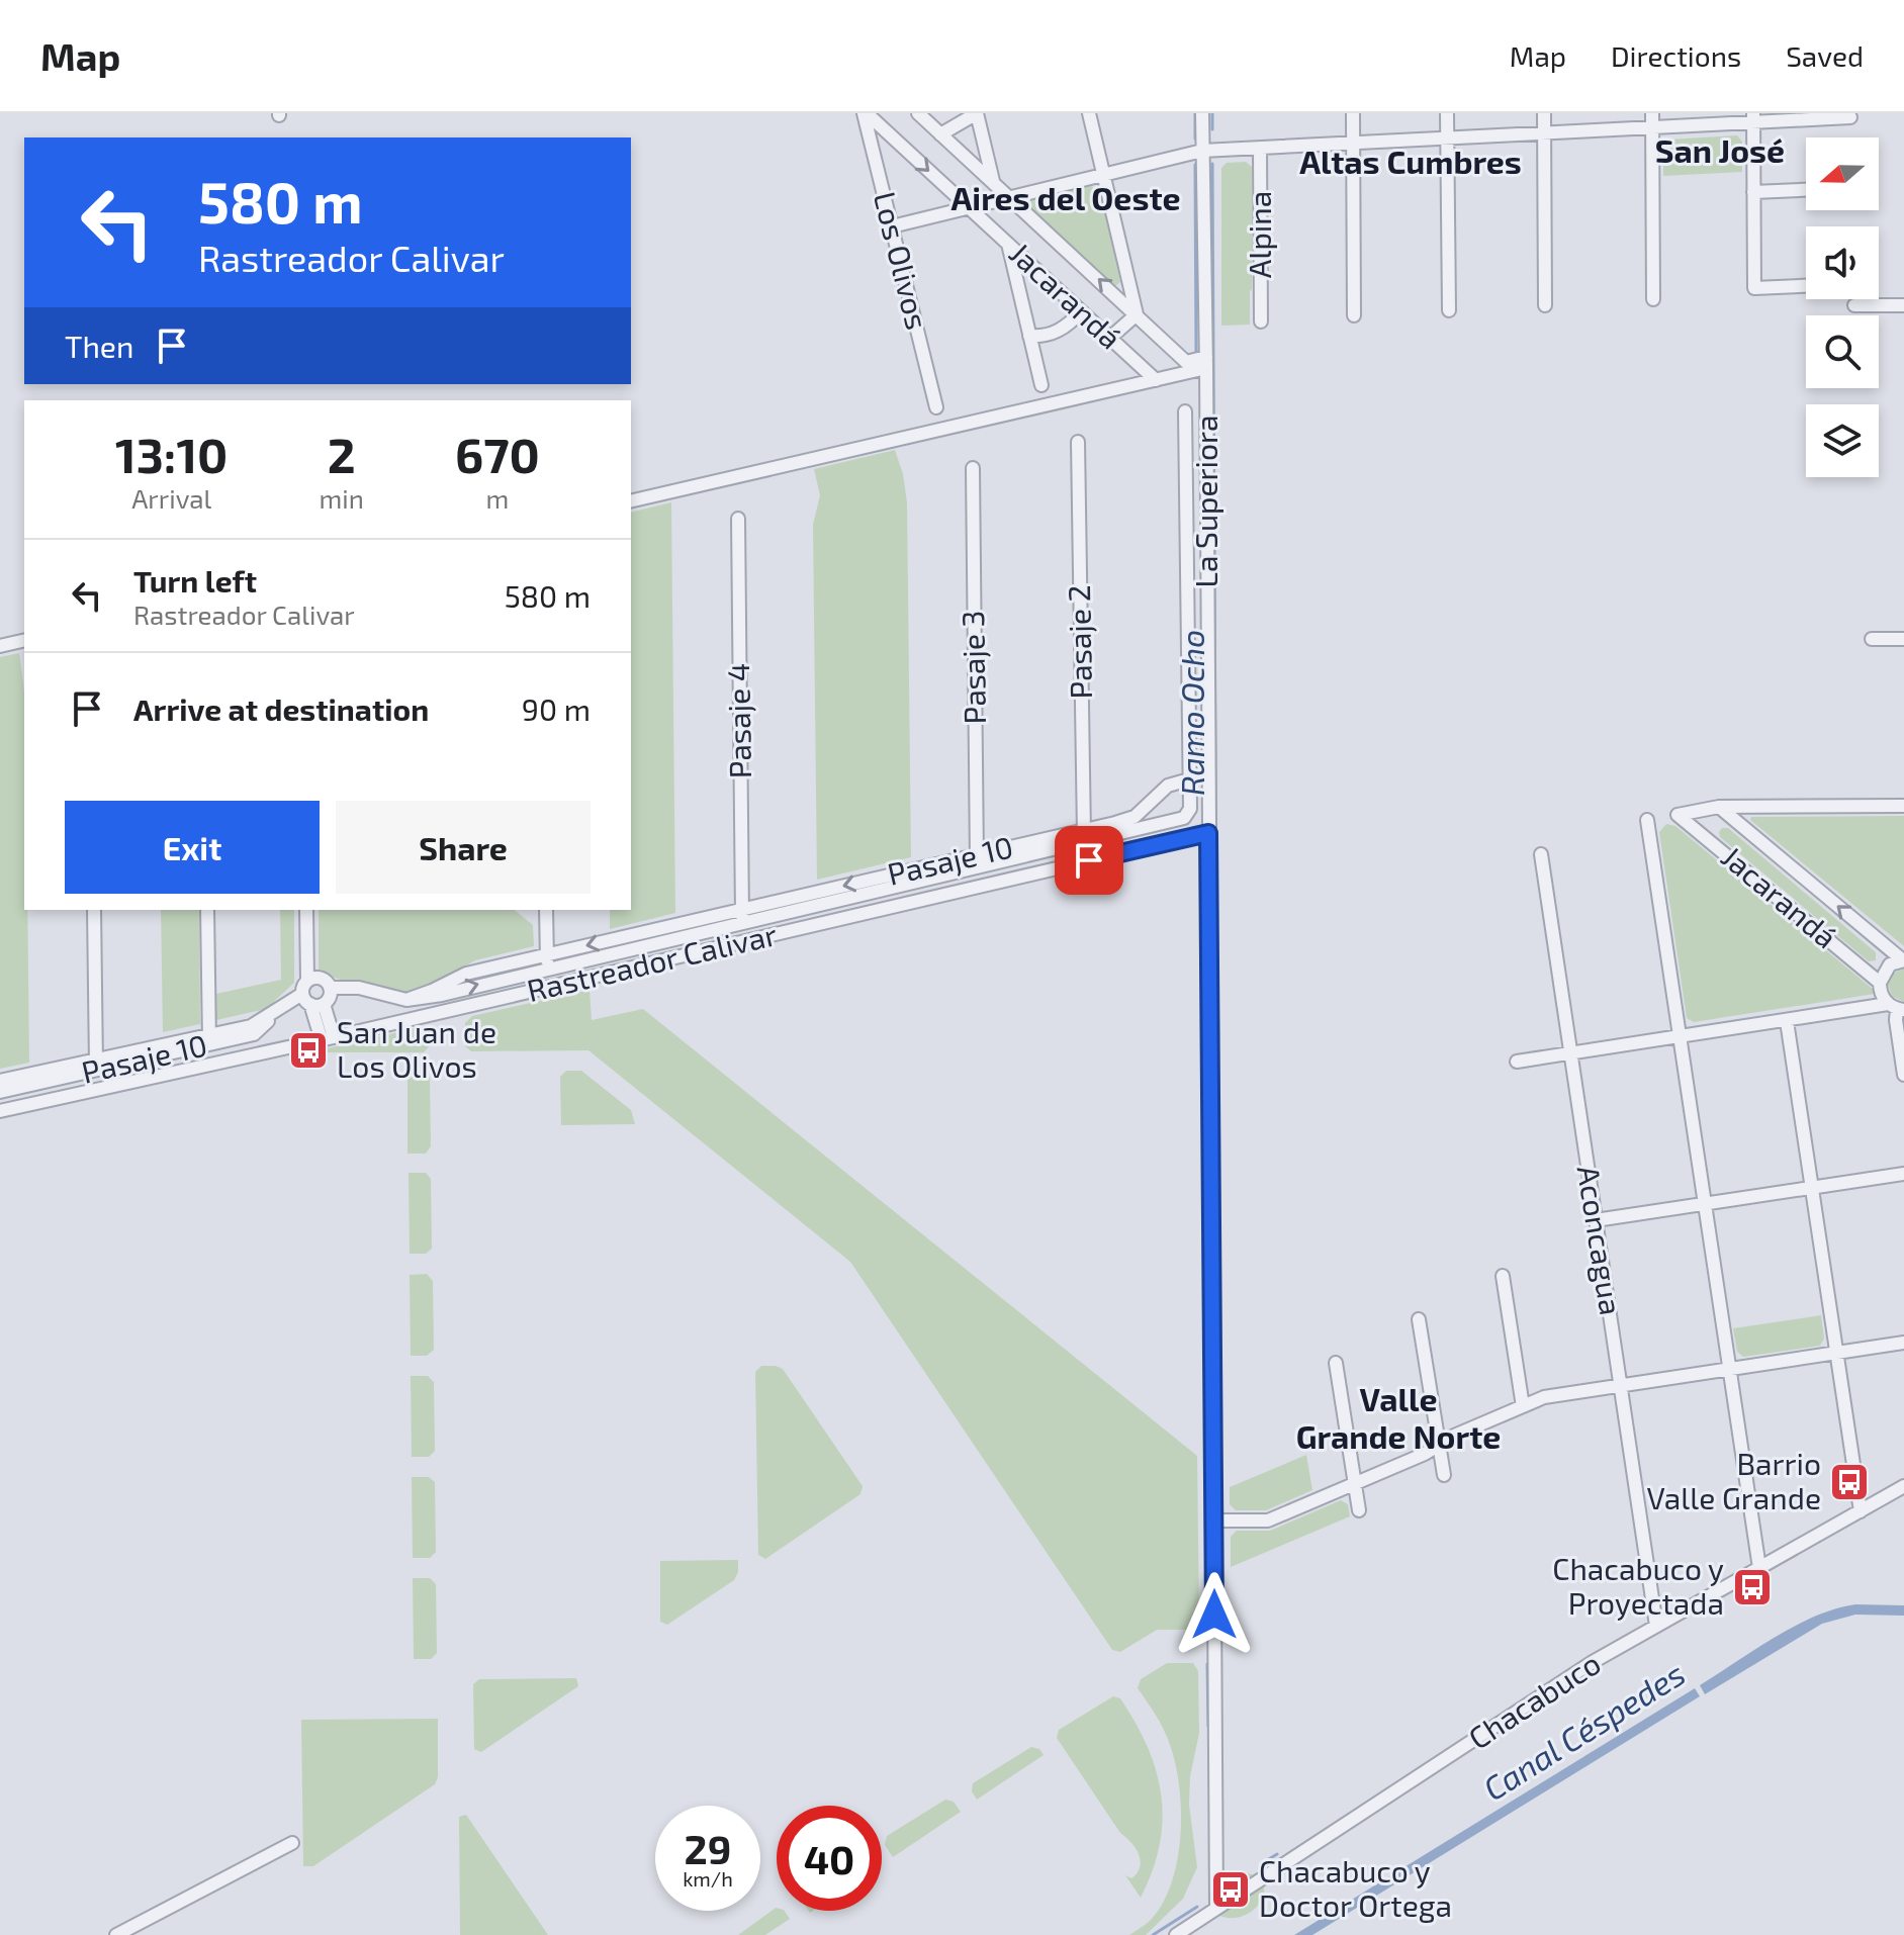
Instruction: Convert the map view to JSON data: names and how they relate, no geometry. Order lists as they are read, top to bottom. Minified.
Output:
{"streets":{"street":["Alpina","Los Olivos","Jacarandá","La Superiora","Pasaje 2","Pasaje 3","Pasaje 4","Pasaje 10","Rastreador Calivar","Aconcagua","Chacabuco"]},"crossings":[["Los Olivos","Jacarandá"],["Jacarandá","La Superiora"],["La Superiora","Rastreador Calivar"],["La Superiora","Chacabuco"],["Pasaje 2","Pasaje 10"],["Pasaje 3","Pasaje 10"],["Pasaje 4","Pasaje 10"],["Aconcagua","Chacabuco"]],"districts":["San José","Altas Cumbres","Aires del Oeste","Valle Grande Norte"],"water":["Ramo Ocho","Canal Céspedes"],"places":{"bus stop":["San Juan de Los Olivos","Barrio Valle Grande","Chacabuco y Proyectada","Chacabuco y Doctor Ortega"]},"north":"left","page":{"header":"Map","nav":["Map","Directions","Saved"],"turn":["580 m","Rastreador Calivar"],"then":"Then","eta":["13:10","Arrival","2","min","670","m"],"list":[{"name":"Turn left","note":"Rastreador Calivar","value":"580 m"},{"name":"Arrive at destination","value":"90 m"}],"buttons":["Exit","Share"],"speed":"29 km/h","limit":"40"}}
